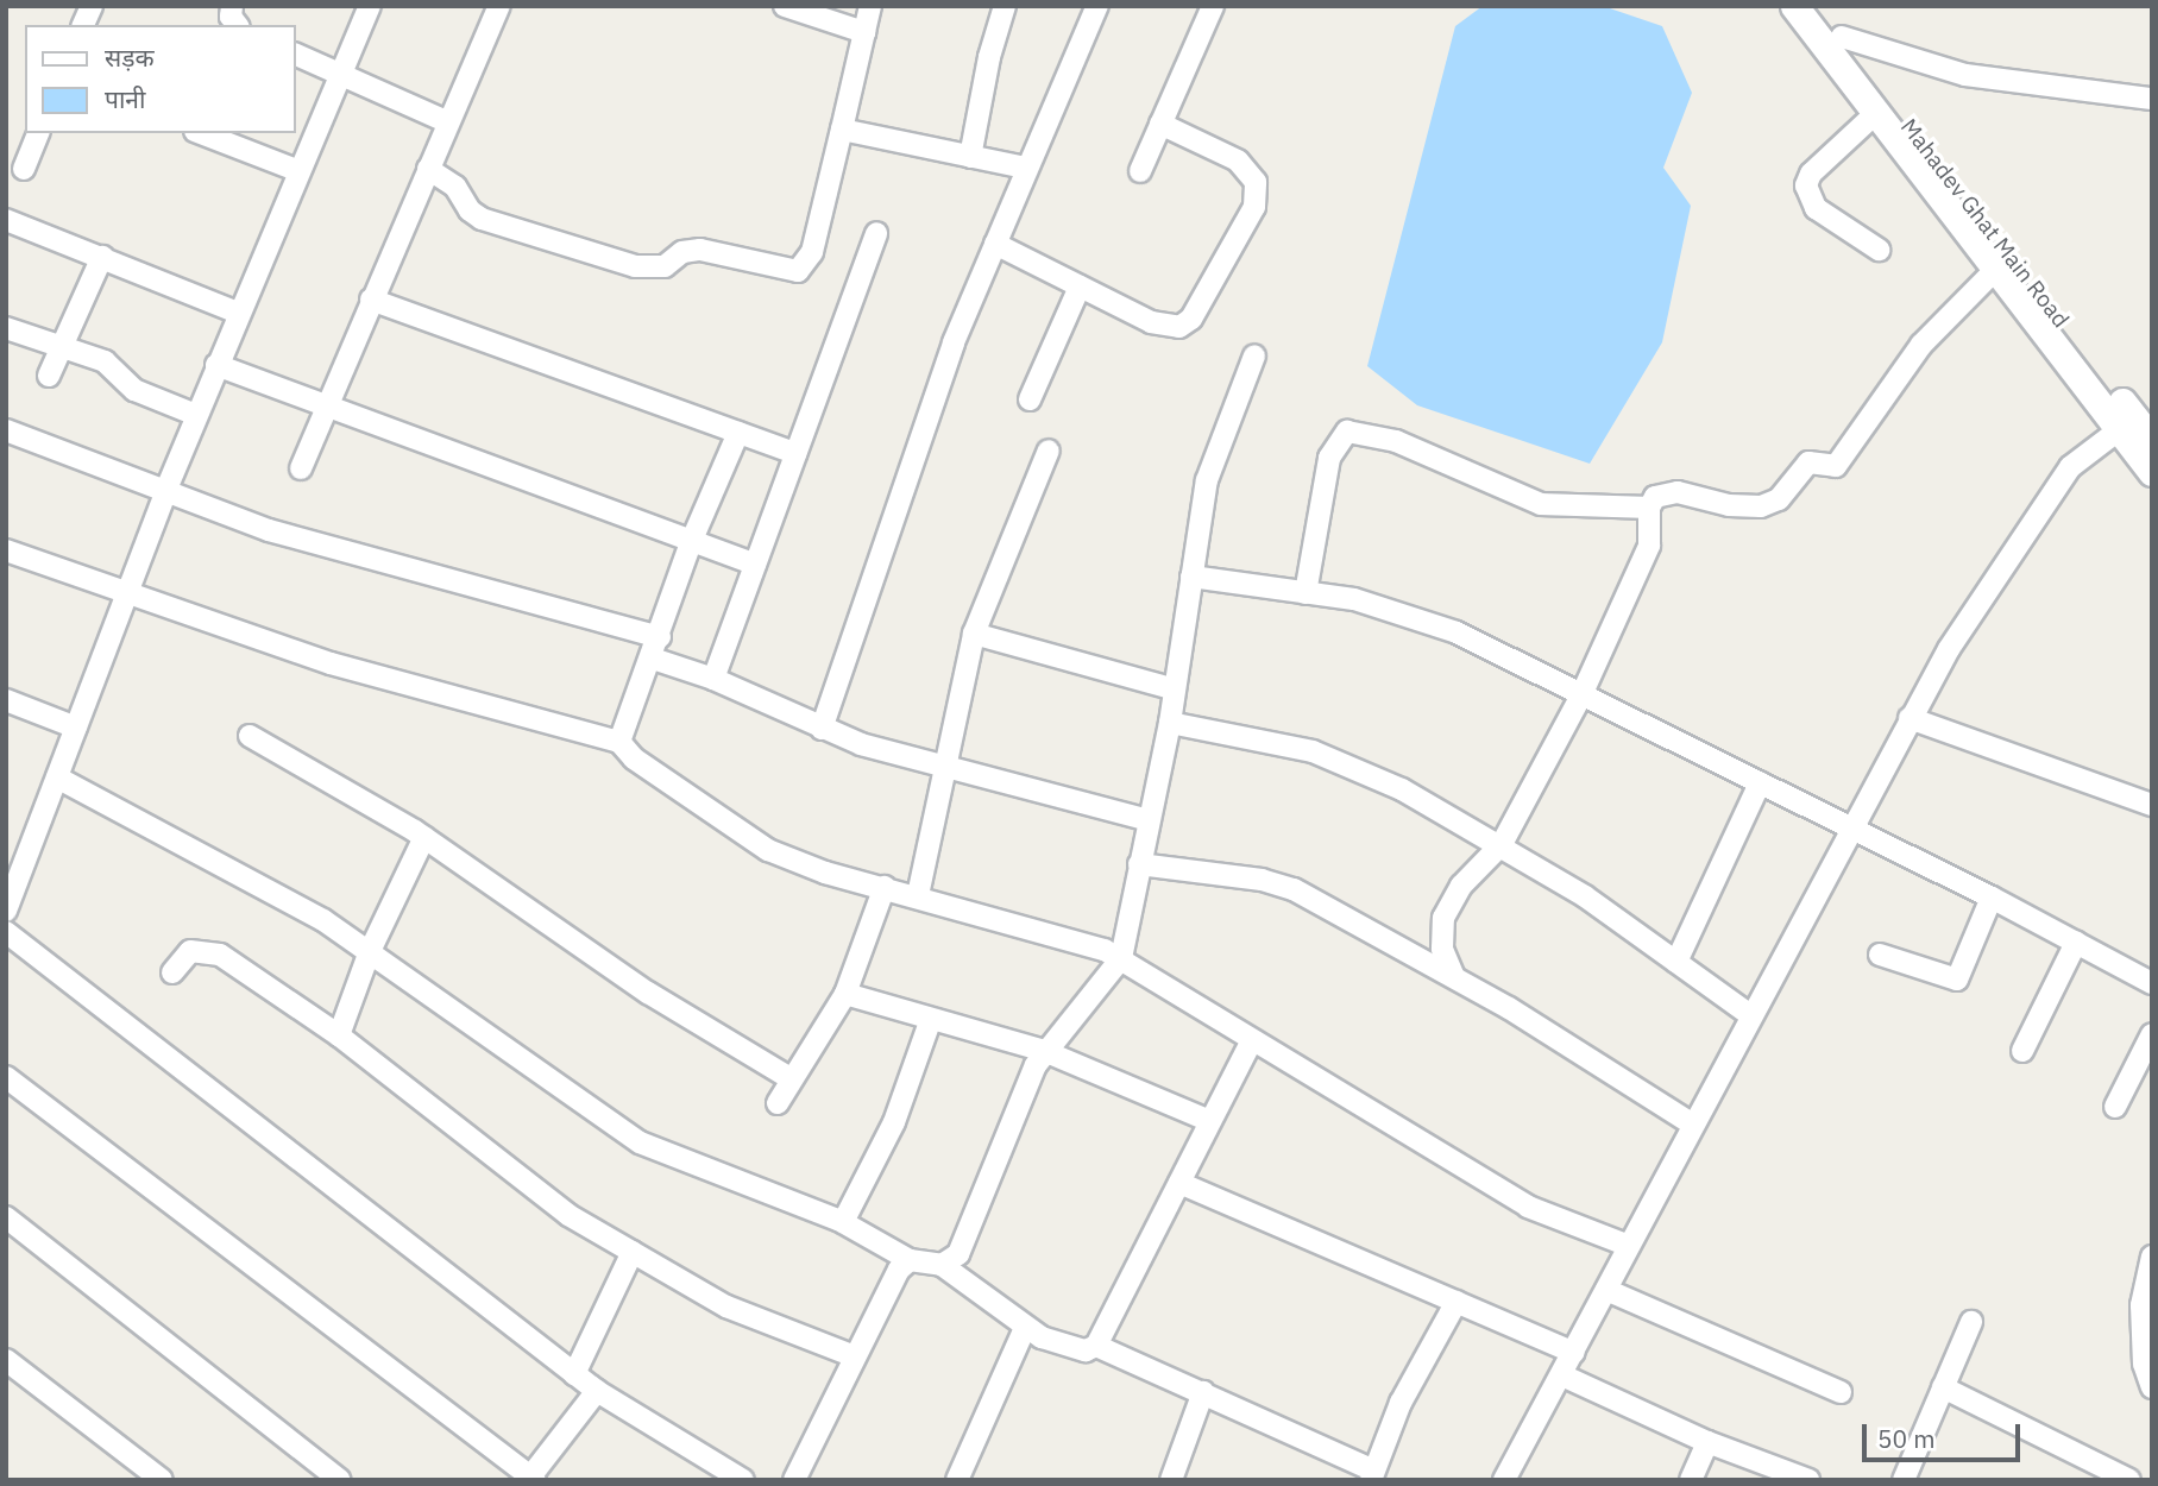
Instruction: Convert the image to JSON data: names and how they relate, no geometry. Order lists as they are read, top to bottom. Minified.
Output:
{"streets":{"street":["Mahadev Ghat Main Road"]},"legend":["सड़क","पानी"],"scale_bar":"50 m"}
